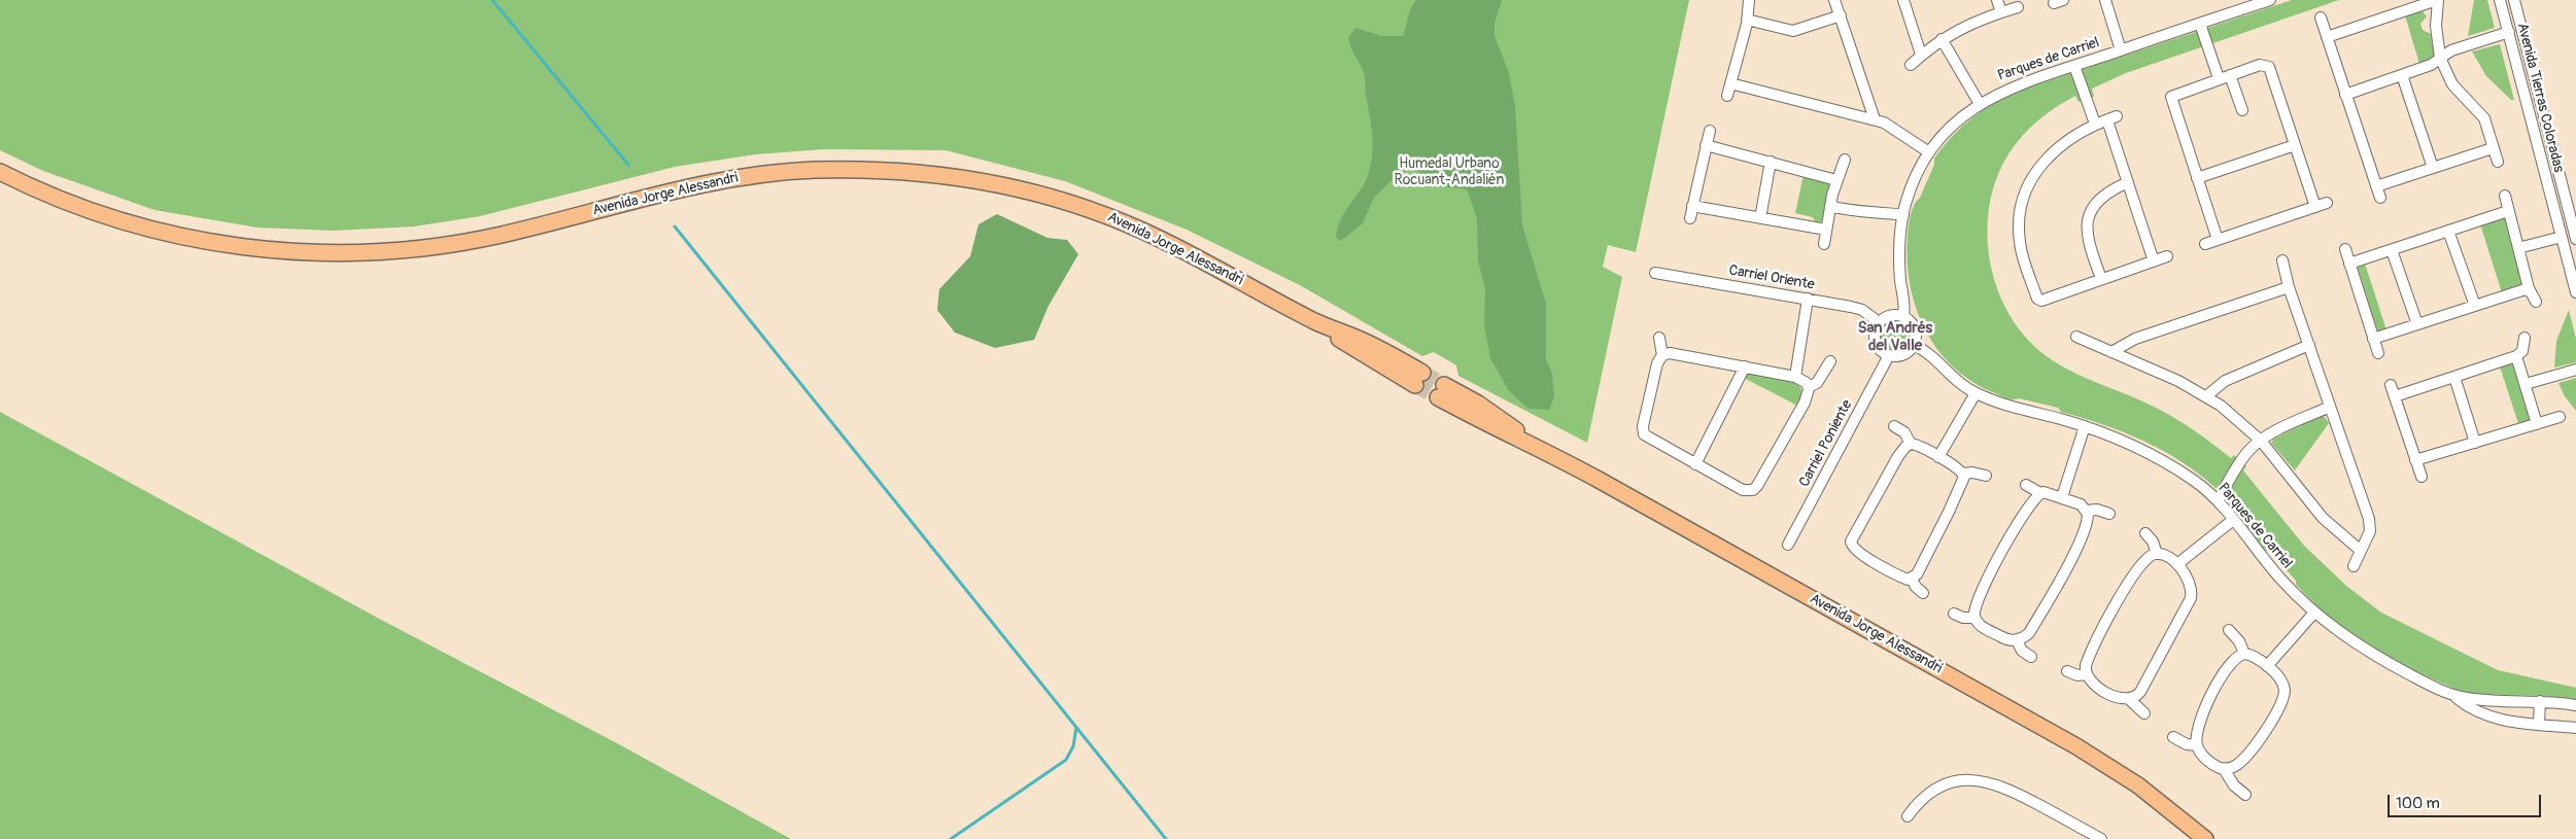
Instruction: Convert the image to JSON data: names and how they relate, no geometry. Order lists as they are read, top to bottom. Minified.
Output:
{"streets":{"highway":["Avenida Jorge Alessandri"],"street":["Parques de Carriel","Avenida Tierras Coloradas","Carriel Oriente","Carriel Poniente"]},"crossings":[["Parques de Carriel","Carriel Oriente"],["Parques de Carriel","Carriel Poniente"],["Carriel Oriente","Carriel Poniente"]],"districts":["San Andrés del Valle"],"parks":["Humedal Urbano Rocuant-Andalién"],"scale_bar":"100 m"}
